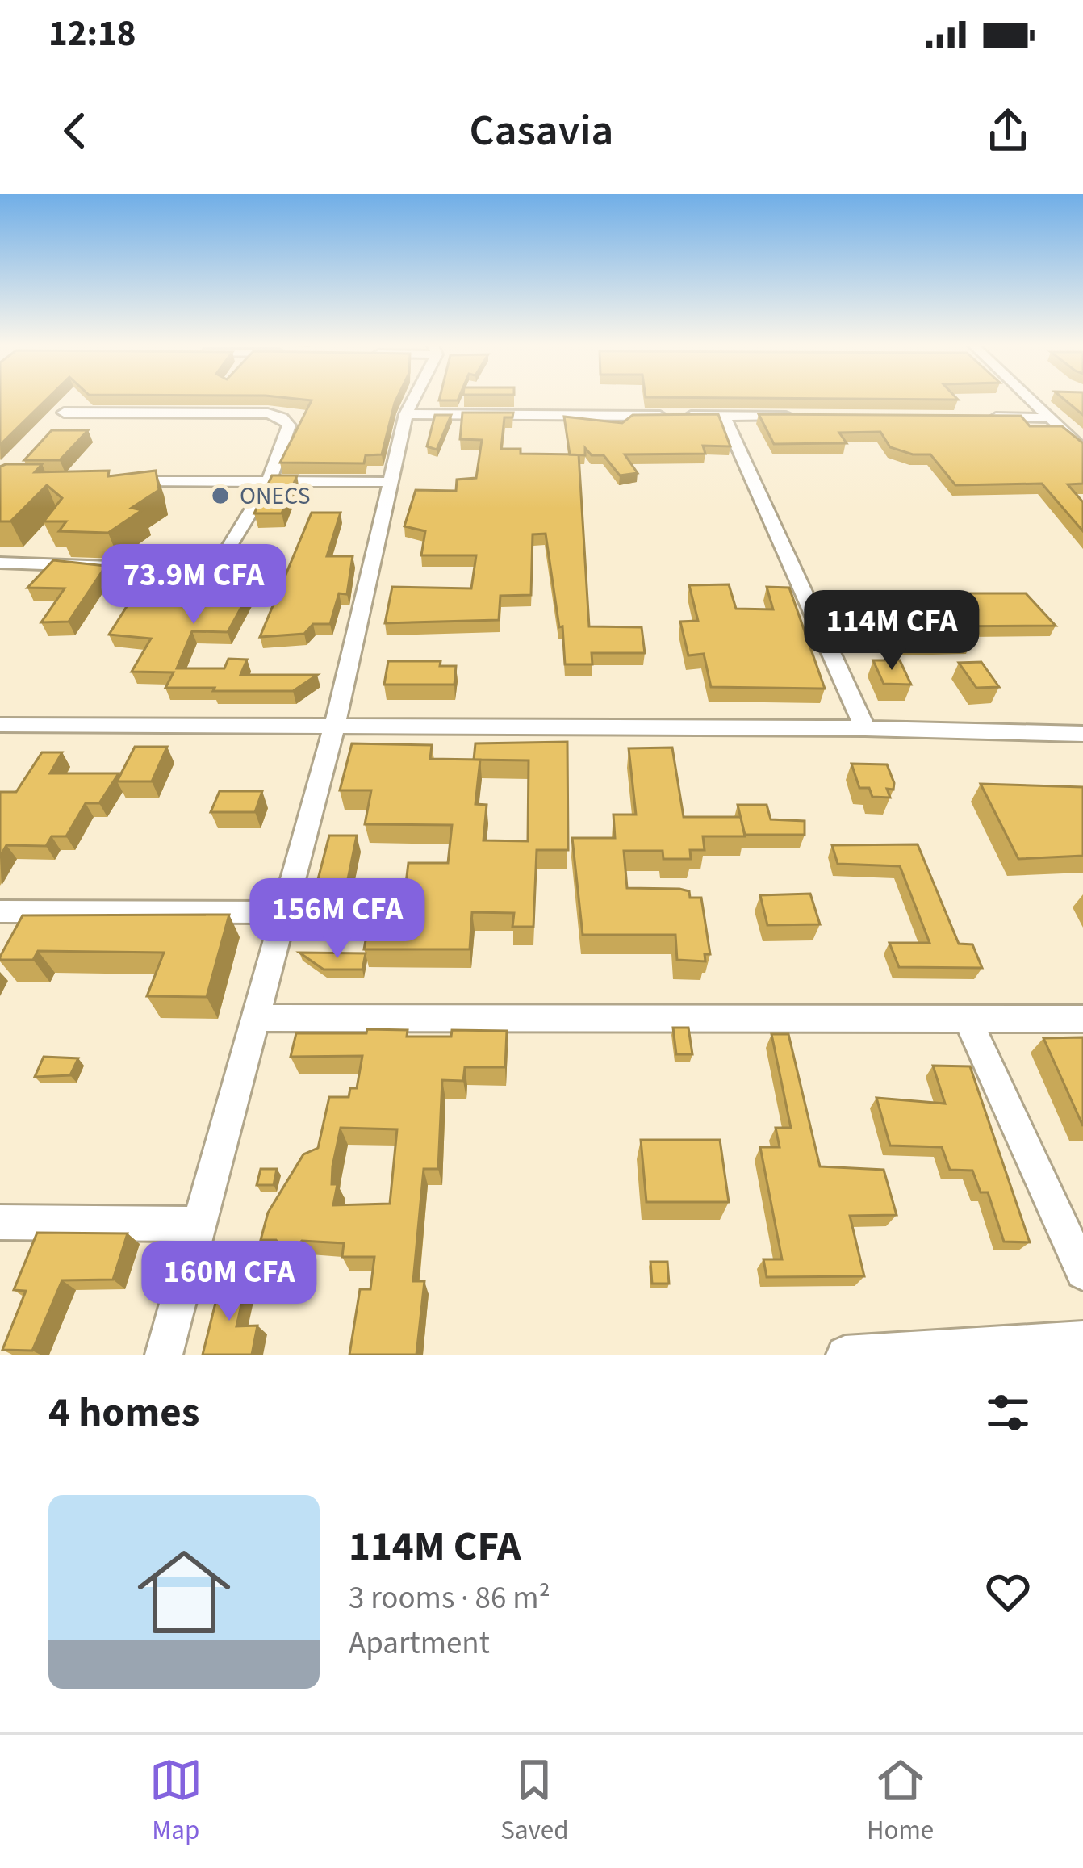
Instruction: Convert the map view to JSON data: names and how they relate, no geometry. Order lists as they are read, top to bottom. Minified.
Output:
{"places":["ONECS"],"page":{"status":"12:18","header":"Casavia","price":["73.9M CFA","114M CFA","156M CFA","160M CFA"],"heading":"4 homes","list":[{"name":"114M CFA","note":"3 rooms · 86 m² · Apartment"}],"tabs":["Map","Saved","Home"]}}
